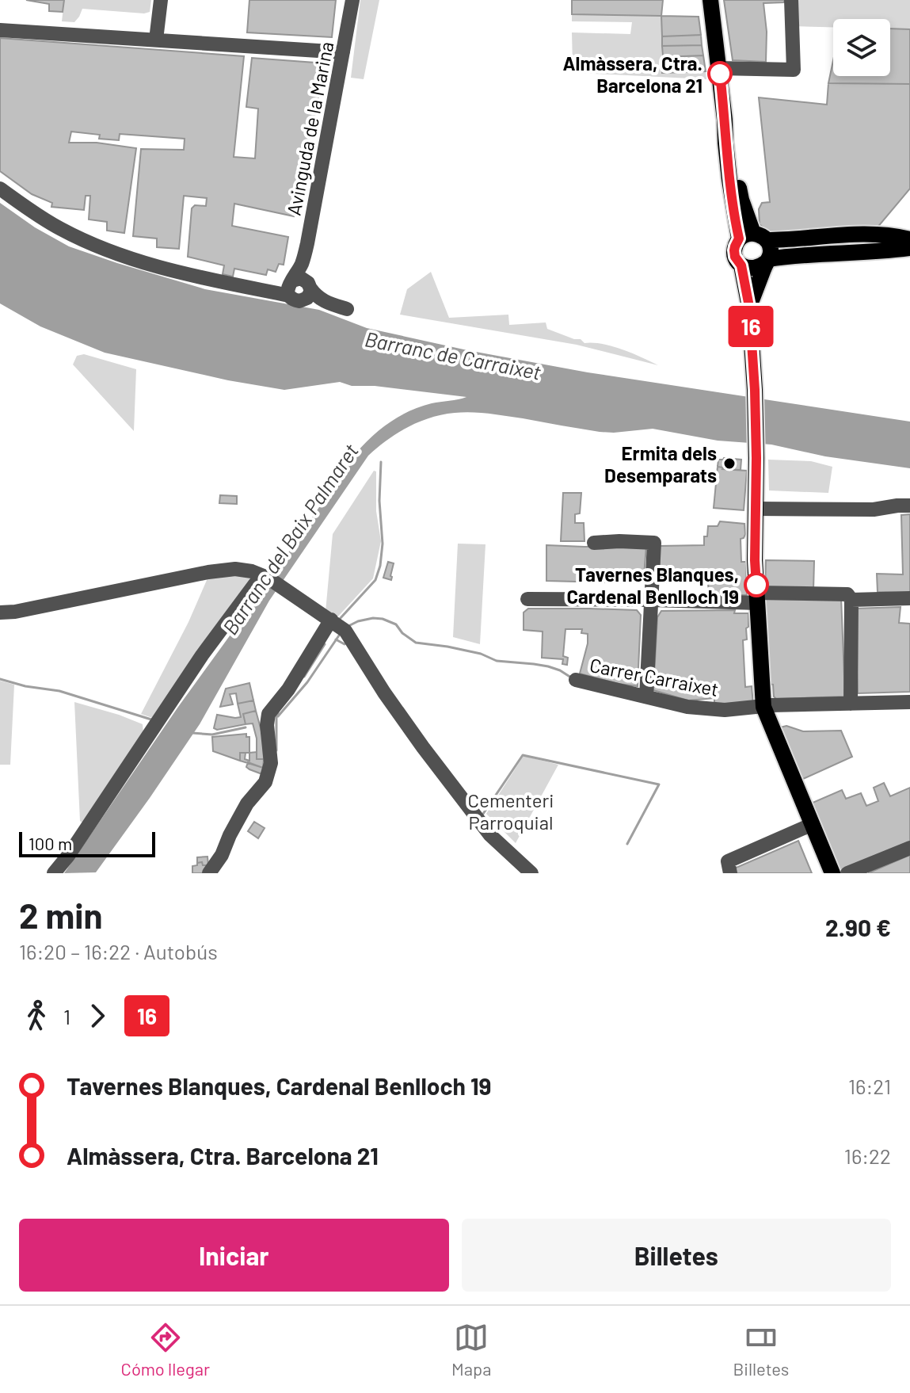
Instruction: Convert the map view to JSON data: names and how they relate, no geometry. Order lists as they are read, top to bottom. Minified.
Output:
{"streets":{"street":["Avinguda de la Marina","Carrer Carraixet"]},"water":["Barranc de Carraixet","Barranc del Baix Palmaret"],"parks":["Cementeri Parroquial"],"places":["Almàssera, Ctra. Barcelona 21","Ermita dels Desemparats","Tavernes Blanques, Cardenal Benlloch 19"],"lines":["bus line 16"],"scale_bar":"100 m","page":{"on_map":"16","scale":"100 m","heading":["2 min","16:20 – 16:22 · Autobús","2.90 €"],"legs":["1","16"],"list":[{"name":"Tavernes Blanques, Cardenal Benlloch 19","value":"16:21"},{"name":"Almàssera, Ctra. Barcelona 21","value":"16:22"}],"buttons":["Iniciar","Billetes"],"tabs":["Cómo llegar","Mapa","Billetes"]}}
